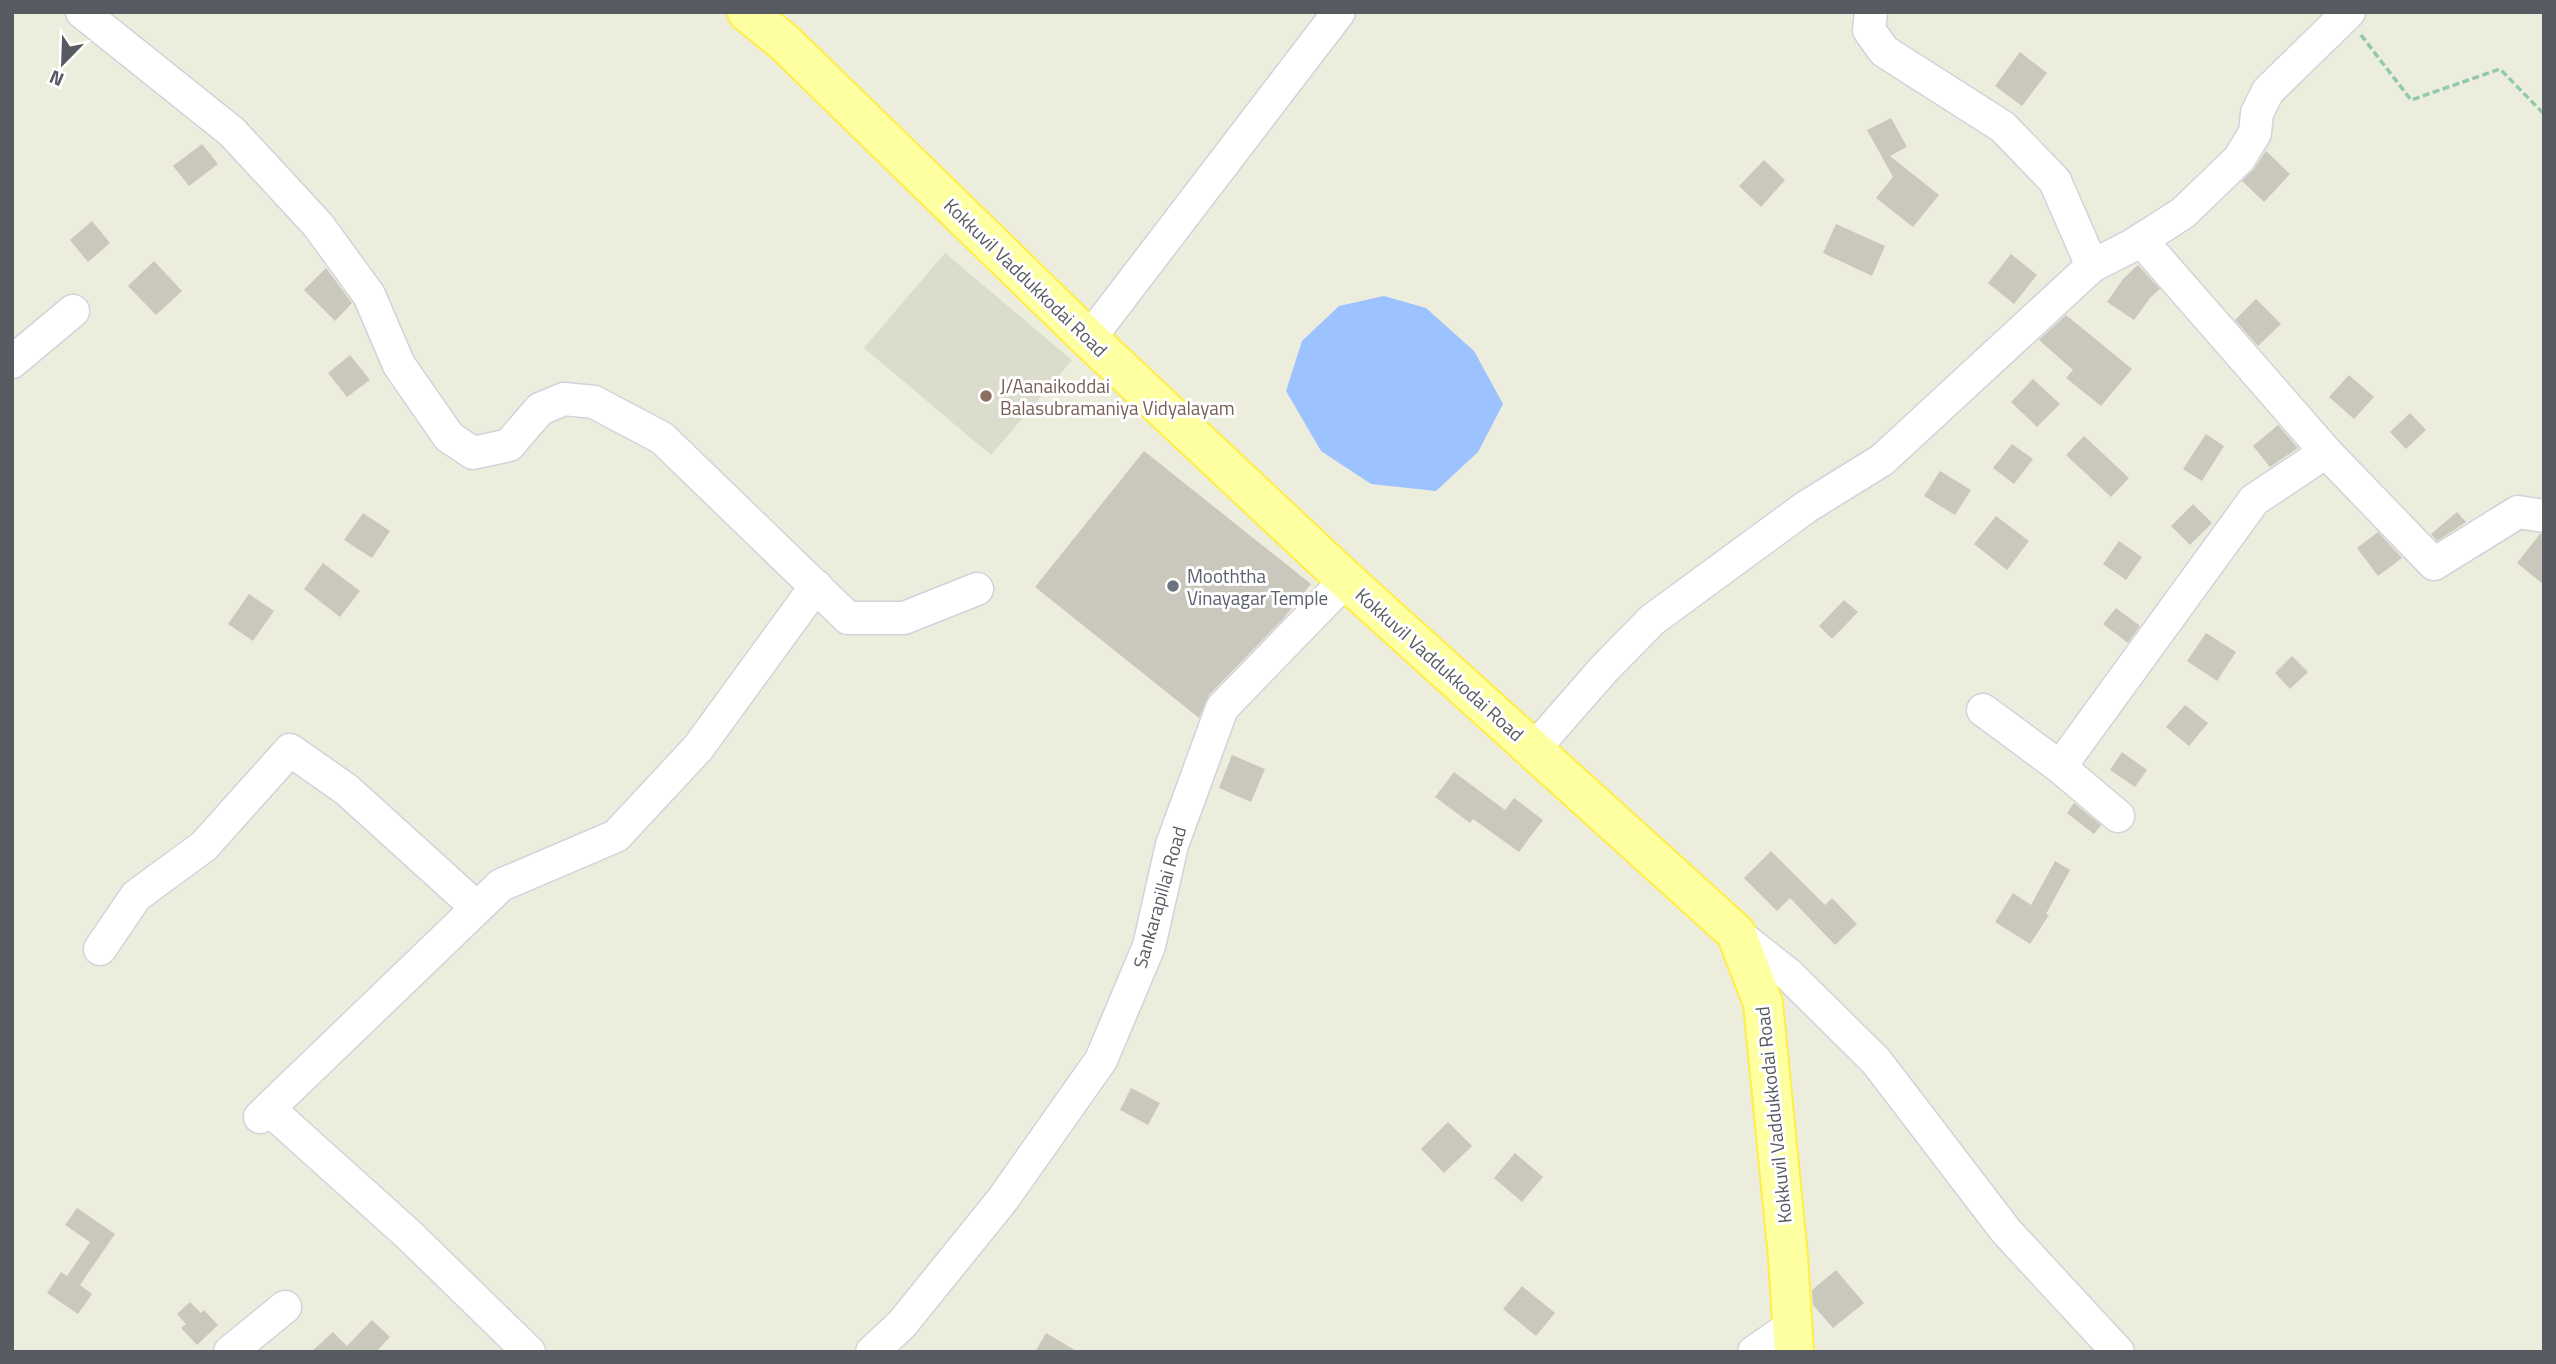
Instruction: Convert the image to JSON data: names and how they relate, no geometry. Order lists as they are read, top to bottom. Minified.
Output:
{"streets":{"main road":["Kokkuvil Vaddukkodai Road"],"street":["Sankarapillai Road"]},"crossings":[["Kokkuvil Vaddukkodai Road","Sankarapillai Road"]],"places":["J/Aanaikoddai Balasubramaniya Vidyalayam","Mooththa Vinayagar Temple"],"north":"bottom left"}
